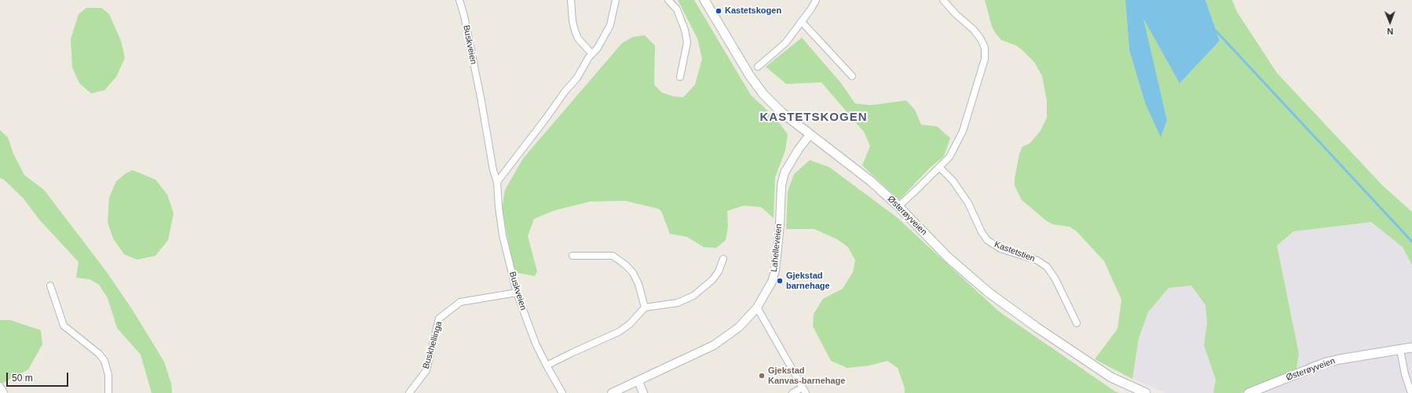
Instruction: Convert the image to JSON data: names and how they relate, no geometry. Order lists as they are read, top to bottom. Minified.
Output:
{"streets":{"main road":["Østerøyveien"],"street":["Buskveien","Lahelleveien","Kastetstien","Buskhellinga"]},"crossings":[["Buskveien","Buskhellinga"],["Østerøyveien","Lahelleveien"]],"districts":["KASTETSKOGEN"],"places":["Kastetskogen","Gjekstad barnehage","Gjekstad Kanvas-barnehage"],"scale_bar":"50 m","north":"bottom"}
